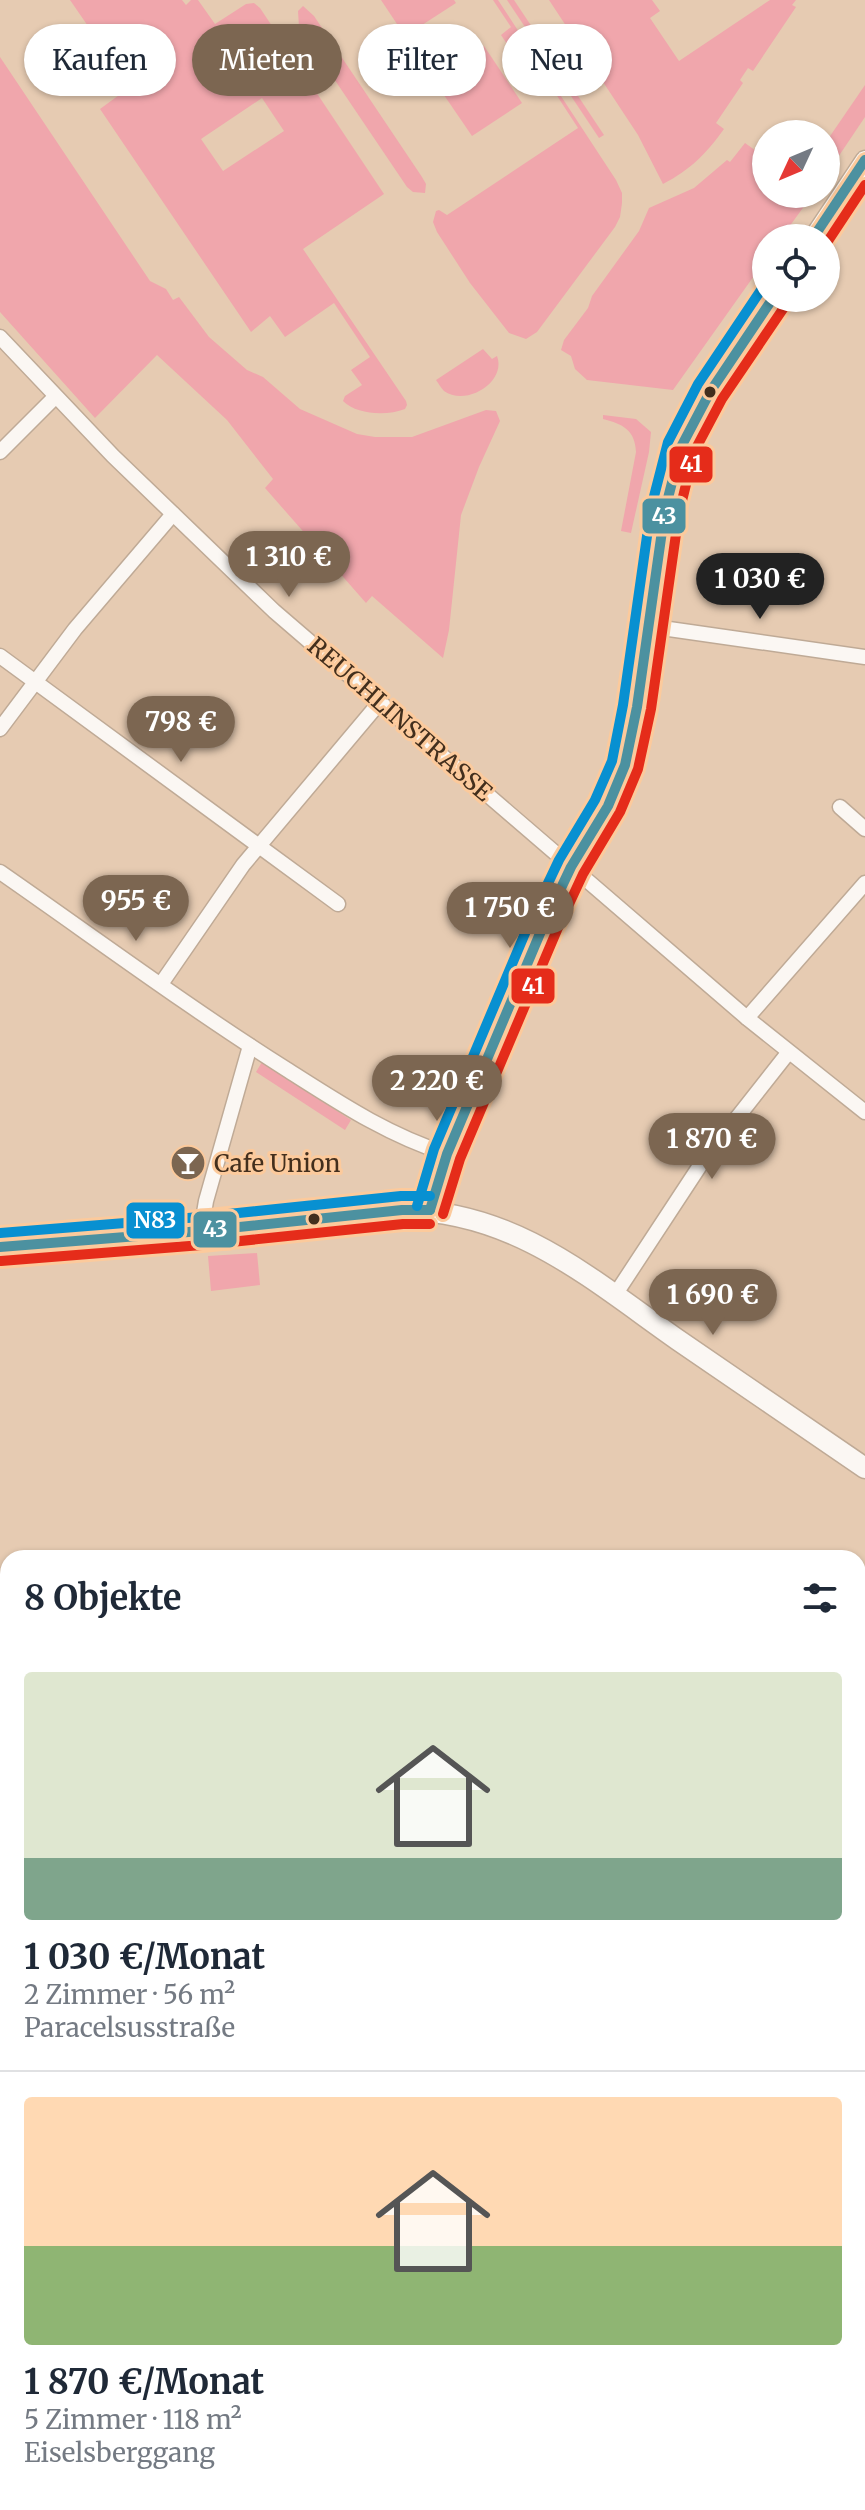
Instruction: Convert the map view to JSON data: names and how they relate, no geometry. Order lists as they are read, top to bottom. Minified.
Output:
{"streets":{"street":["REUCHLINSTRASSE"]},"places":{"bar":["Cafe Union"]},"lines":["transit line 43","transit line 41","transit line N83"],"north":"bottom left","page":{"chip":["Kaufen","Mieten","Filter","Neu"],"price":["1 310 €","1 030 €","798 €","955 €","1 750 €","2 220 €","1 870 €","1 690 €"],"heading":"8 Objekte","list":[{"name":"1 030 €/Monat","note":"2 Zimmer · 56 m² · Paracelsusstraße"},{"name":"1 870 €/Monat","note":"5 Zimmer · 118 m² · Eiselsberggang"}]}}
